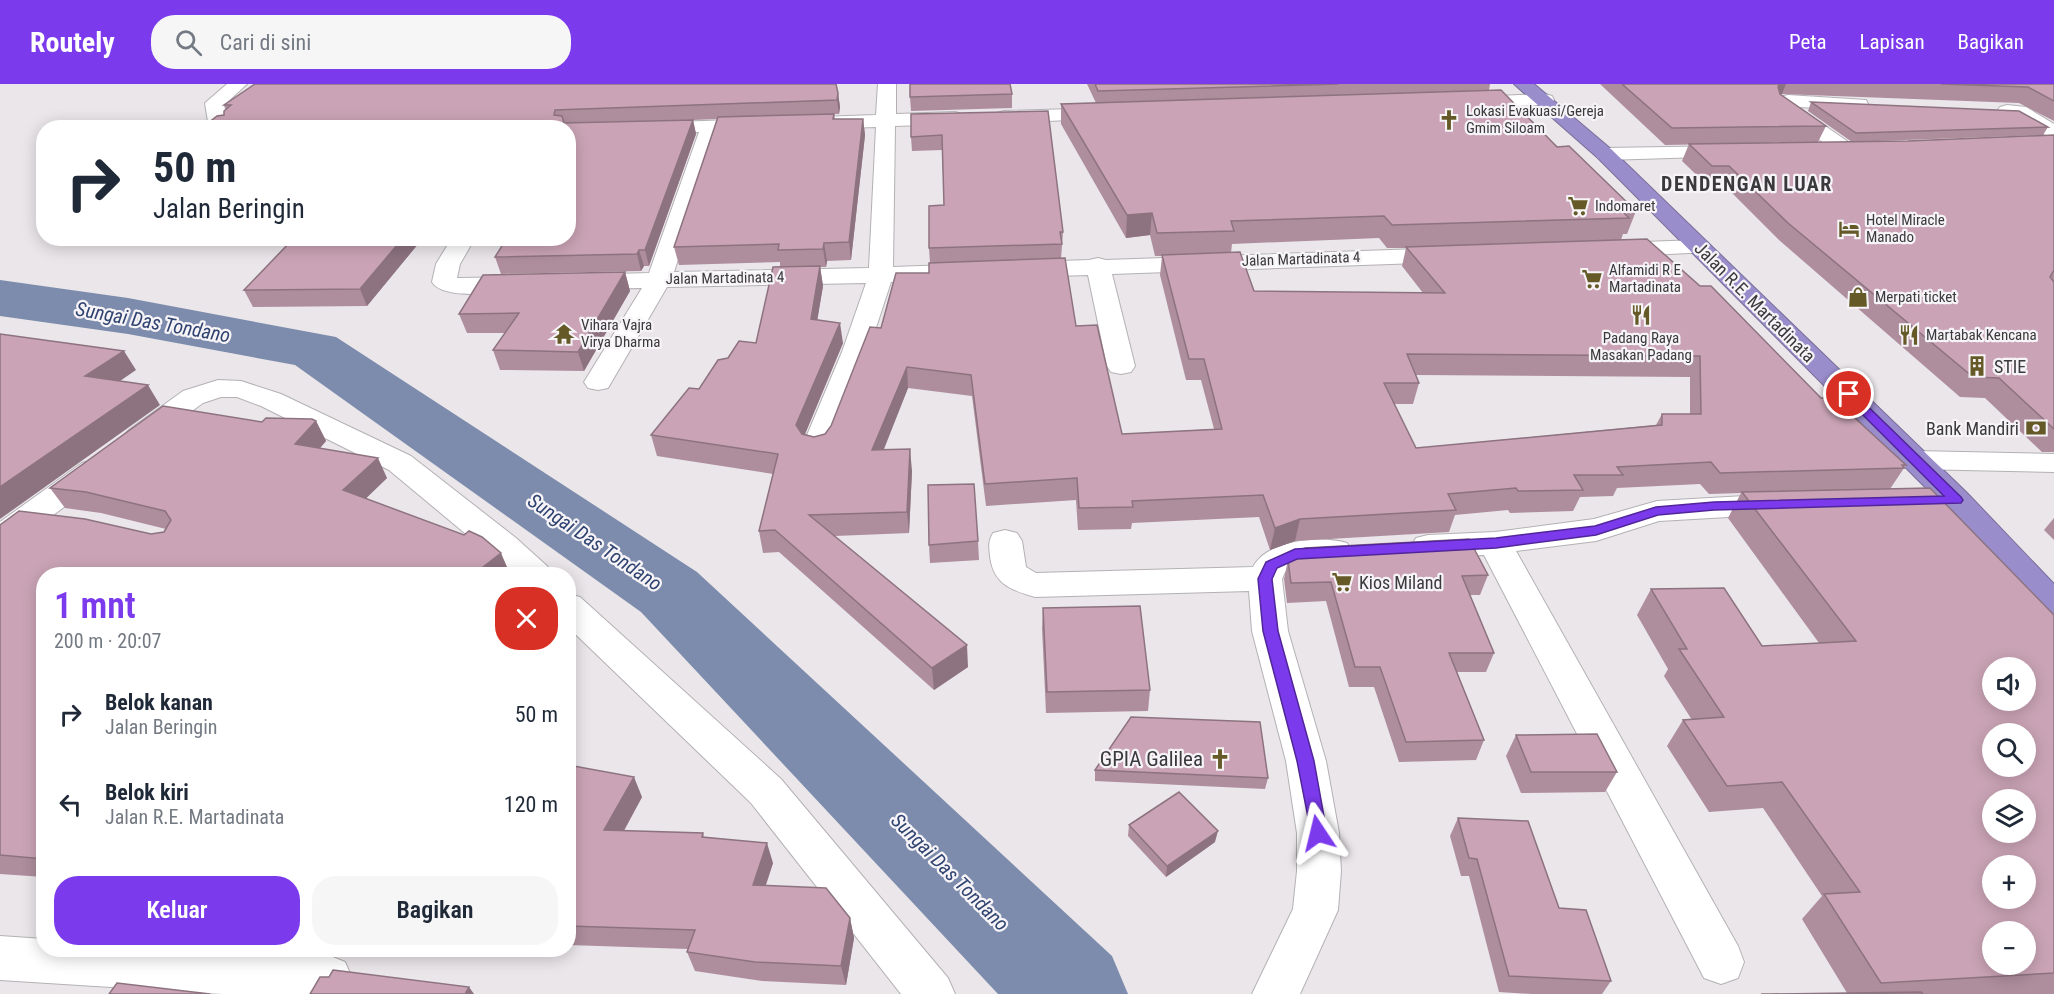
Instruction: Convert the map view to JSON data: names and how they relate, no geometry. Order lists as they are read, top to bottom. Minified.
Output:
{"streets":{"highway":["Jalan R.E. Martadinata"],"street":["Jalan Martadinata 4"]},"districts":["DENDENGAN LUAR"],"water":["Sungai Das Tondano"],"places":{"church":["Lokasi Evakuasi/Gereja Gmim Siloam","GPIA Galilea"],"supermarket":["Indomaret","Alfamidi R E Martadinata","Kios Miland"],"hotel":["Hotel Miracle Manado"],"shop":["Merpati ticket"],"restaurant":["Padang Raya Masakan Padang","Martabak Kencana"],"temple":["Vihara Vajra Virya Dharma"],"building":["STIE"],"bank":["Bank Mandiri"]},"page":{"header":"Routely","search":"Cari di sini","nav":["Peta","Lapisan","Bagikan"],"turn":["50 m","Jalan Beringin"],"heading":["1 mnt","200 m · 20:07"],"map_buttons":["+","−"],"list":[{"name":"Belok kanan","note":"Jalan Beringin","value":"50 m"},{"name":"Belok kiri","note":"Jalan R.E. Martadinata","value":"120 m"}],"buttons":["Keluar","Bagikan"]}}
